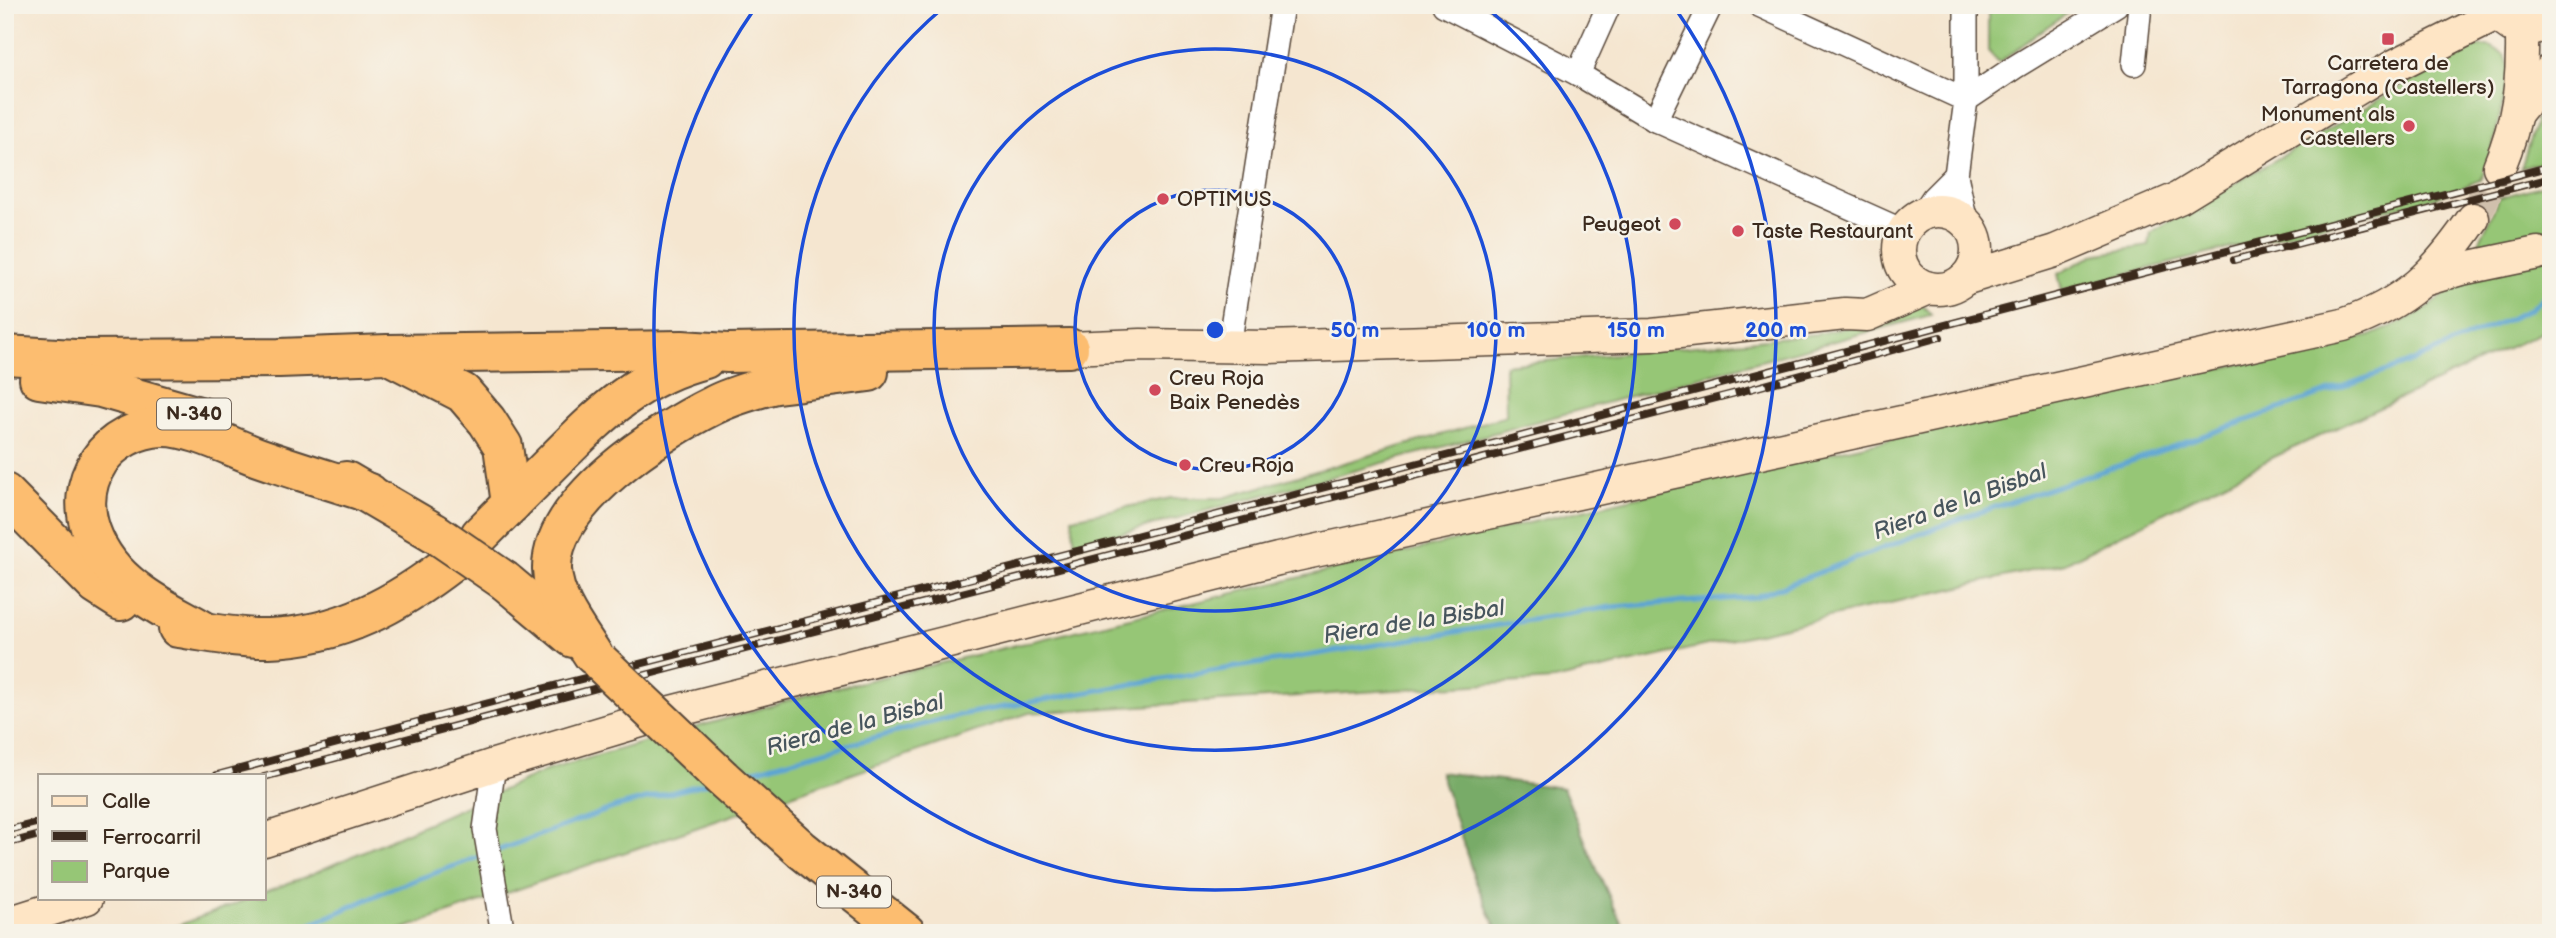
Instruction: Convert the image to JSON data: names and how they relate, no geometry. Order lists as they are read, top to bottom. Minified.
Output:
{"streets":{"highway":["N-340"]},"water":["Riera de la Bisbal"],"places":{"transit":["Carretera de Tarragona (Castellers)"],"other":["Monument als Castellers","OPTIMUS","Peugeot","Taste Restaurant","Creu Roja Baix Penedès","Creu Roja"]},"legend":["Calle","Ferrocarril","Parque"],"rings":["50 m","100 m","150 m","200 m"]}
